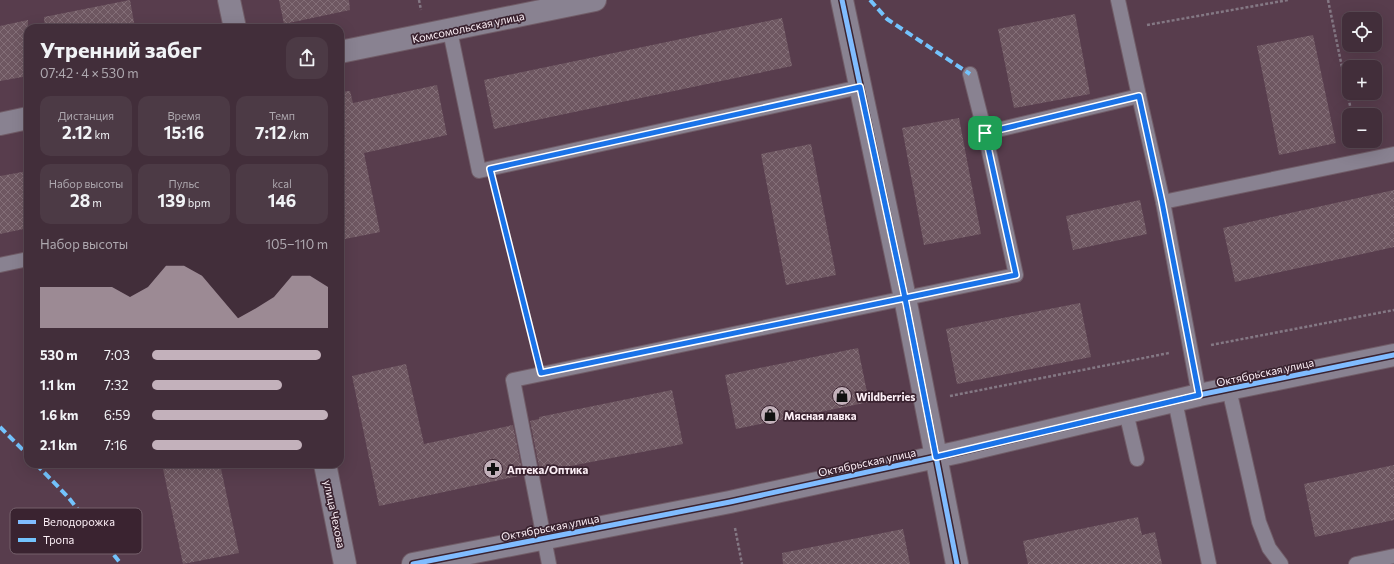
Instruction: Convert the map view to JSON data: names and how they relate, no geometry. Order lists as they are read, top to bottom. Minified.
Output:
{"streets":{"street":["Комсомольская улица","Октябрьская улица","улица Чехова"]},"places":{"shop":["Wildberries","Мясная лавка"],"pharmacy":["Аптека/Оптика"]},"legend":["Велодорожка","Тропа"],"page":{"map_buttons":["+","−"],"heading":["Утренний забег","07:42 · 4 × 530 m"],"stats":[["Дистанция","2.12 km"],["Время","15:16"],["Темп","7:12 /km"],["Набор высоты","28 m"],["Пульс","139 bpm"],["kcal","146"]],"chart":["Набор высоты","105–110 m"],"list":[{"name":"530 m","note":"7:03"},{"name":"1.1 km","note":"7:32"},{"name":"1.6 km","note":"6:59"},{"name":"2.1 km","note":"7:16"}]}}
